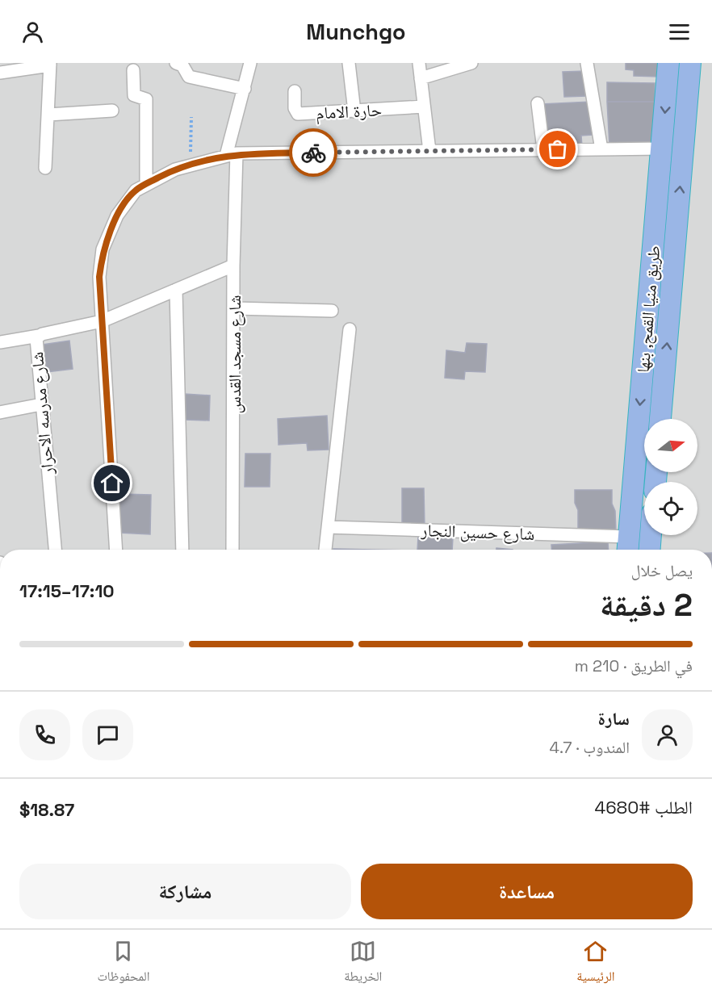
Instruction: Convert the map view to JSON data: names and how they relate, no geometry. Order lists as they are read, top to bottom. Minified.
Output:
{"streets":{"highway":["طريق منيا القمح, بنها"],"street":["حارة الامام","شارع مسجد القدس","شارع مدرسه الاحرار","شارع حسين النجار"]},"crossings":[["طريق منيا القمح, بنها","شارع حسين النجار"],["شارع مسجد القدس","شارع مدرسه الاحرار"]],"north":"right","page":{"header":"Munchgo","heading":["2 دقيقة","يصل خلال","17:10–17:15"],"panel":["سارة","المندوب · 4.7","الطلب #4680","$18.87"],"bar":"في الطريق · 210 m","buttons":["مساعدة","مشاركة"],"tabs":["الرئيسية","الخريطة","المحفوظات"]}}
